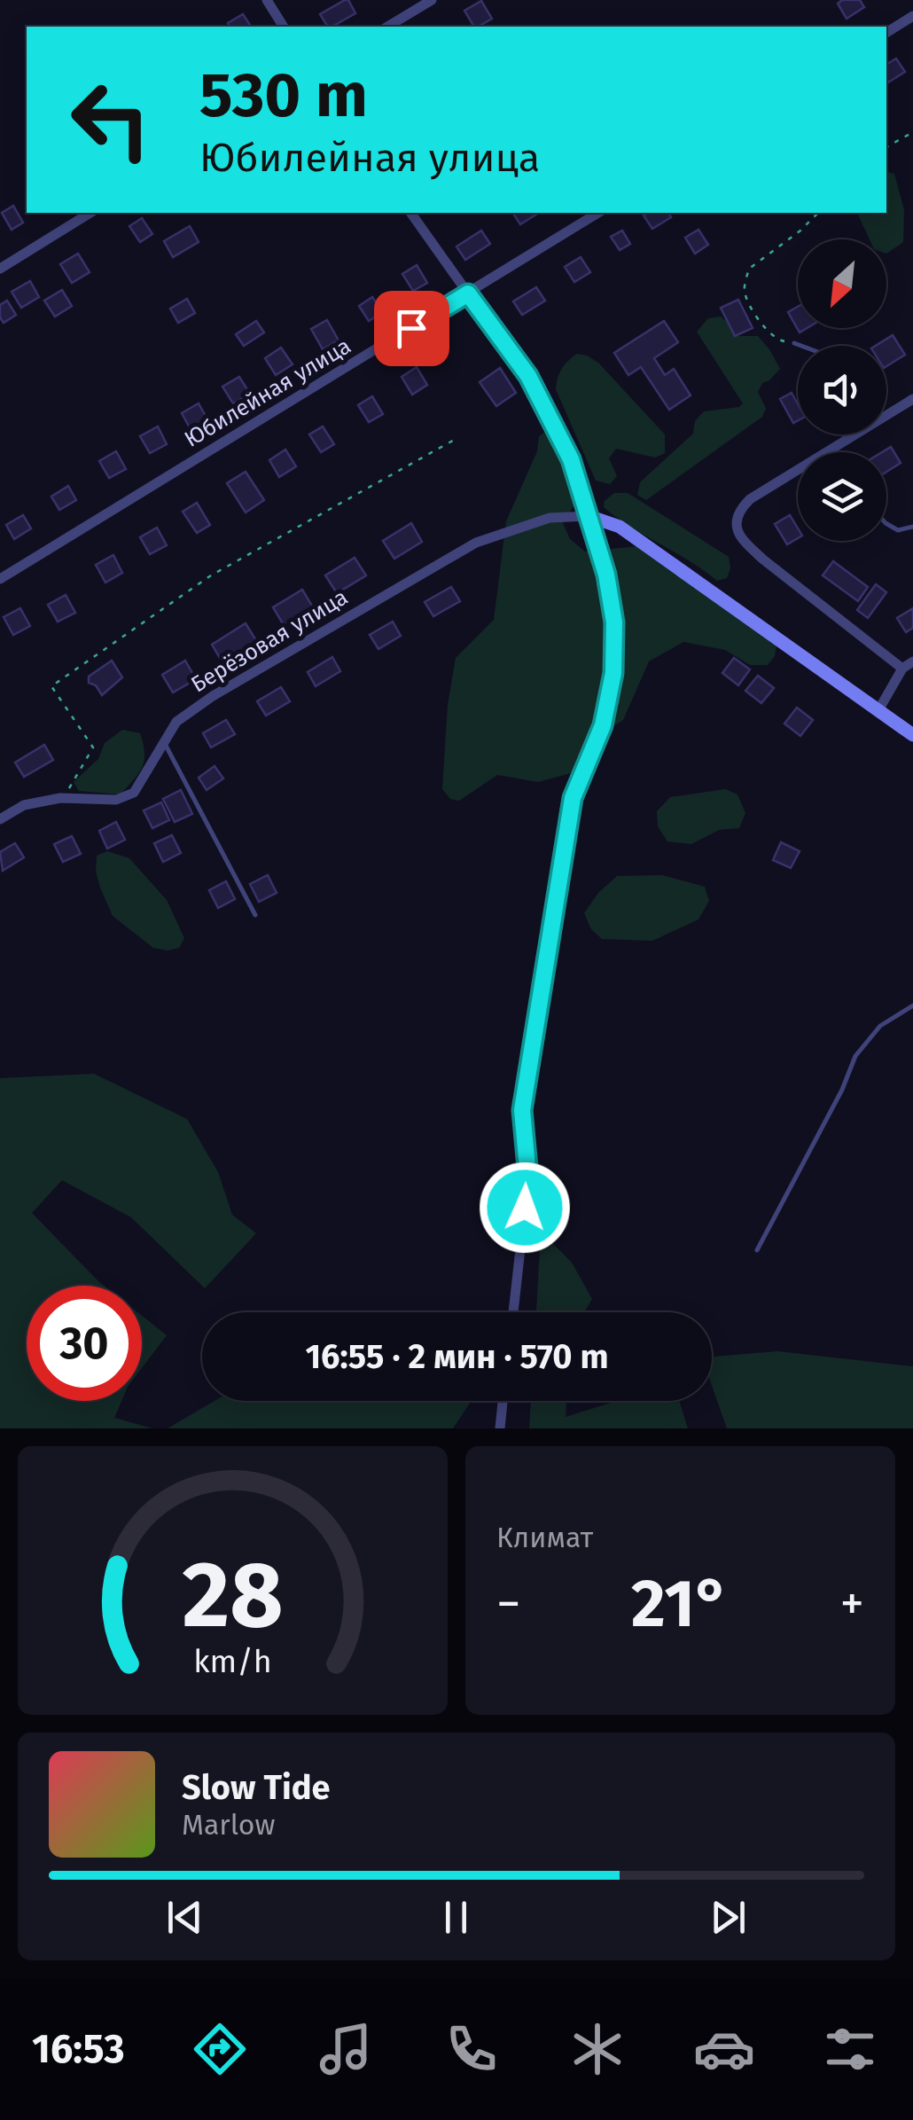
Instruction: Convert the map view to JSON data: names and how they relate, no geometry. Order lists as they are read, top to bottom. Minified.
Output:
{"streets":{"street":["Юбилейная улица","Берёзовая улица"]},"north":"bottom left","page":{"turn":["530 m","Юбилейная улица"],"limit":"30","trip":"16:55 · 2 мин · 570 m","tile":"Климат","heat":["−","21°","+"],"song":["Slow Tide","Marlow"],"tabs":"16:53","gauge":["28","km/h"]}}
